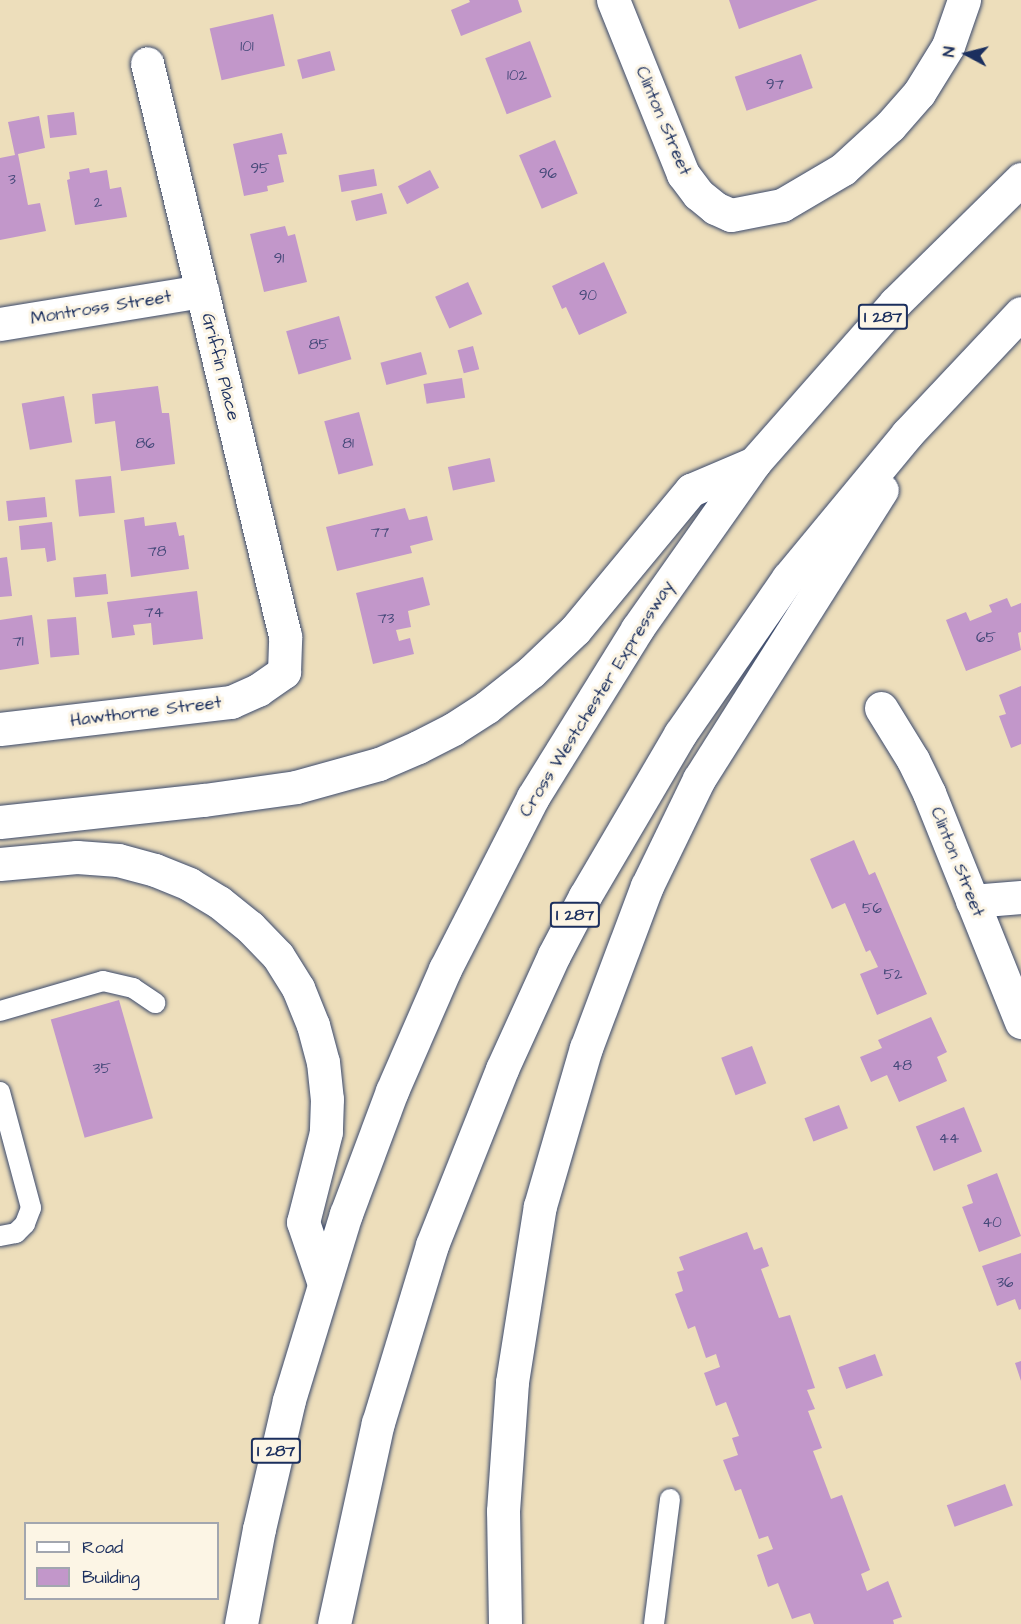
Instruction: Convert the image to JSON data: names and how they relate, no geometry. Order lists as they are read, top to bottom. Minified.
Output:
{"streets":{"main road":["Clinton Street","Montross Street","I 287","Griffin Place","Cross Westchester Expressway","Hawthorne Street"]},"crossings":[["Montross Street","Griffin Place"],["Griffin Place","Hawthorne Street"]],"house_numbers":["101","102","97","95","96","3","2","91","90","85","86","81","77","78","74","73","65","71","56","52","48","35","44","40","36"],"legend":["Road","Building"],"north":"left"}
